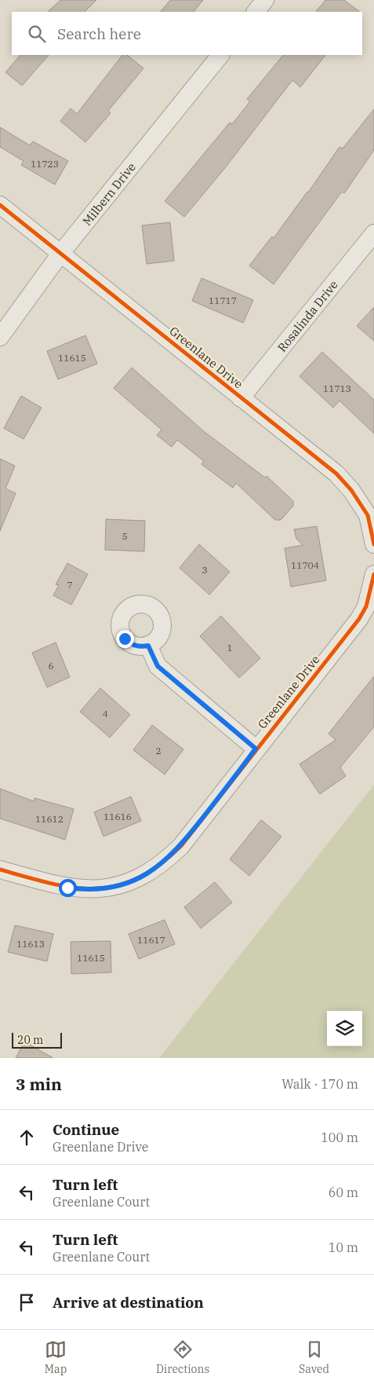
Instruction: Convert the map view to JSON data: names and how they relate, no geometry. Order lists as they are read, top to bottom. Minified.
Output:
{"streets":{"street":["Milbern Drive","Rosalinda Drive","Greenlane Drive"]},"crossings":[["Milbern Drive","Greenlane Drive"],["Rosalinda Drive","Greenlane Drive"]],"house_numbers":["11723","11717","11615","11713","5","11704","3","7","1","6","4","2","11616","11612","11617","11613","11615"],"scale_bar":"20 m","page":{"search":"Search here","scale":"20 m","heading":["3 min","Walk · 170 m"],"list":[["Continue","Greenlane Drive","100 m"],["Turn left","Greenlane Court","60 m"],["Turn left","Greenlane Court","10 m"],"Arrive at destination"],"nav":["Map","Directions","Saved"]}}
